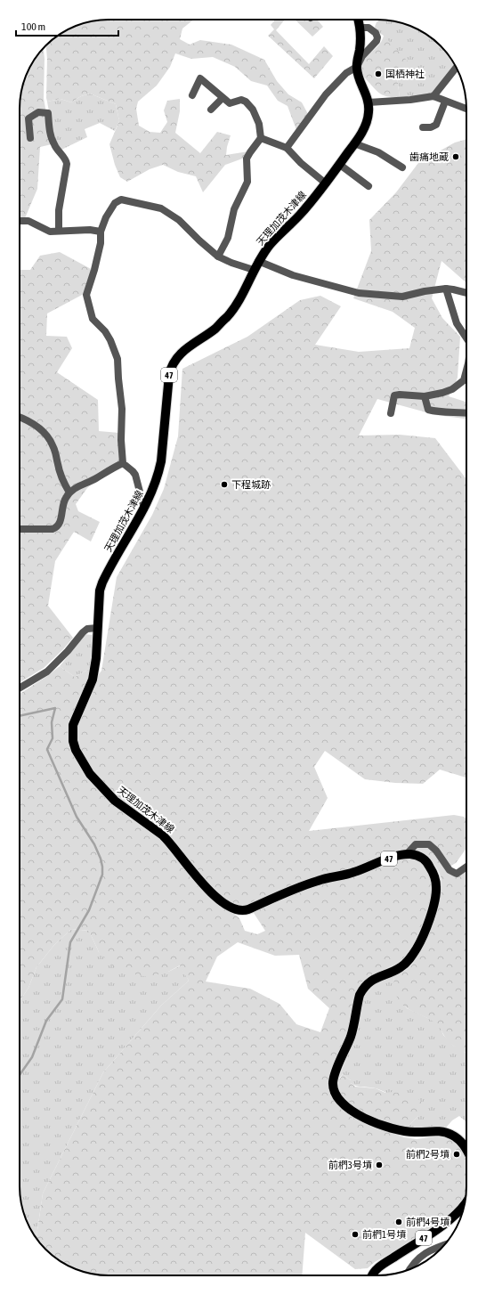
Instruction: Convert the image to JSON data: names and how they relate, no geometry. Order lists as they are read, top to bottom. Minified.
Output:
{"streets":{"main road":["天理加茂木津線","47"]},"crossings":[["天理加茂木津線","47"]],"places":["国栖神社","歯痛地蔵","下程城跡","前椚2号墳","前椚3号墳","前椚4号墳","前椚1号墳"],"scale_bar":"100 m"}
